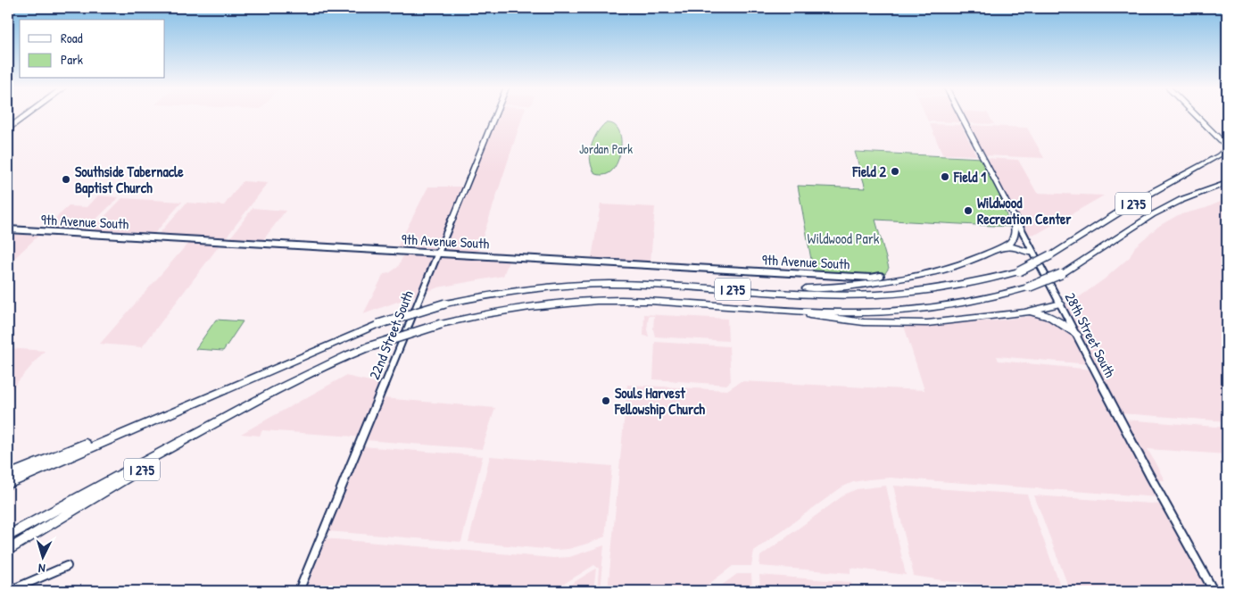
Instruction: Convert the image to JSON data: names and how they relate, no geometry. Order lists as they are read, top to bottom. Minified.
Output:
{"streets":{"highway":["I 275"],"street":["9th Avenue South","22nd Street South","28th Street South"]},"crossings":[["9th Avenue South","22nd Street South"]],"parks":["Jordan Park","Wildwood Park"],"places":["Field 2","Field 1","Southside Tabernacle Baptist Church","Wildwood Recreation Center","Souls Harvest Fellowship Church"],"legend":["Road","Park"],"north":"bottom"}
